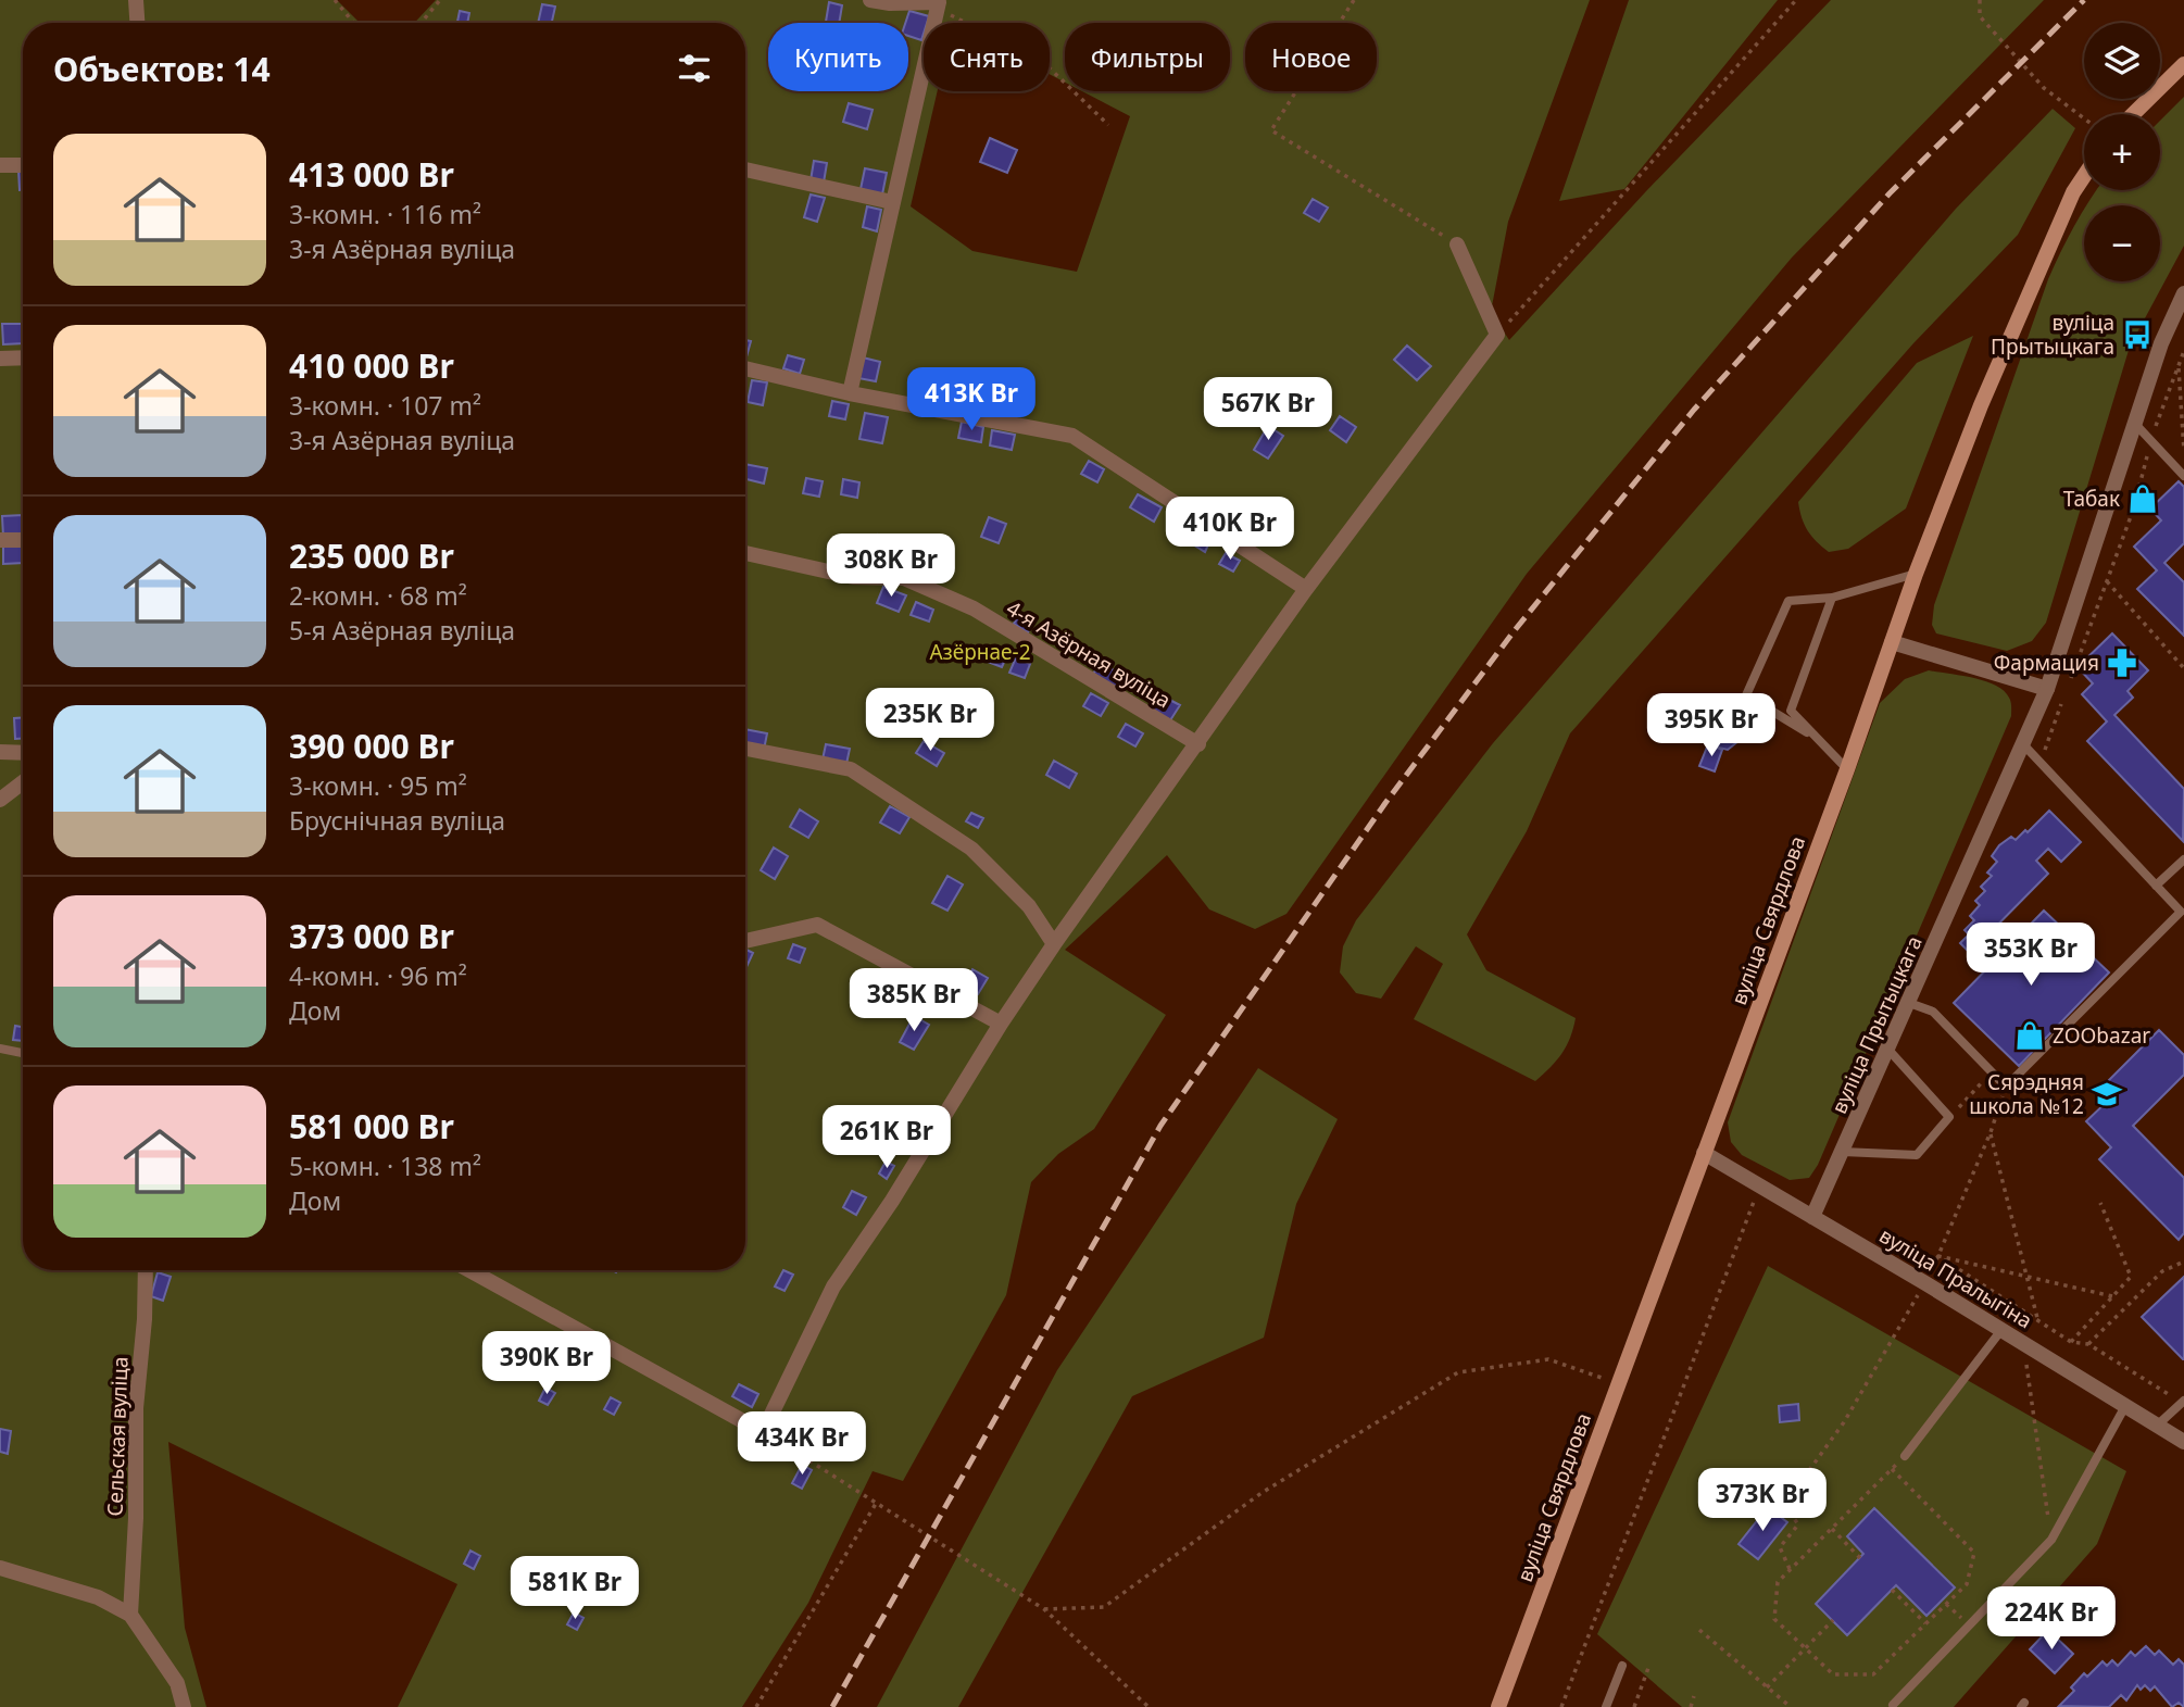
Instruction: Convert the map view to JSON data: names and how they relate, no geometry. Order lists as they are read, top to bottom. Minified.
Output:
{"streets":{"main road":["вуліца Свярдлова"],"street":["4-я Азёрная вуліца","вуліца Прытыцкага","вуліца Пралыгіна","Сельская вуліца"]},"crossings":[["вуліца Свярдлова","вуліца Пралыгіна"],["вуліца Прытыцкага","вуліца Пралыгіна"]],"parks":["Азёрнае-2"],"places":{"bus stop":["вуліца Прытыцкага"],"shop":["Табак","ZOObazar"],"pharmacy":["Фармация"],"school or university":["Сярэдняя школа №12"]},"page":{"map_buttons":["+","−"],"chip":["Купить","Снять","Фильтры","Новое"],"heading":"Объектов: 14","list":[{"name":"413 000 Br","note":"3-комн. · 116 m² · 3-я Азёрная вуліца"},{"name":"410 000 Br","note":"3-комн. · 107 m² · 3-я Азёрная вуліца"},{"name":"235 000 Br","note":"2-комн. · 68 m² · 5-я Азёрная вуліца"},{"name":"390 000 Br","note":"3-комн. · 95 m² · Бруснічная вуліца"},{"name":"373 000 Br","note":"4-комн. · 96 m² · Дом"},{"name":"581 000 Br","note":"5-комн. · 138 m² · Дом"}],"price":["413K Br","567K Br","410K Br","308K Br","235K Br","395K Br","353K Br","385K Br","261K Br","390K Br","434K Br","373K Br","581K Br","224K Br"]}}
